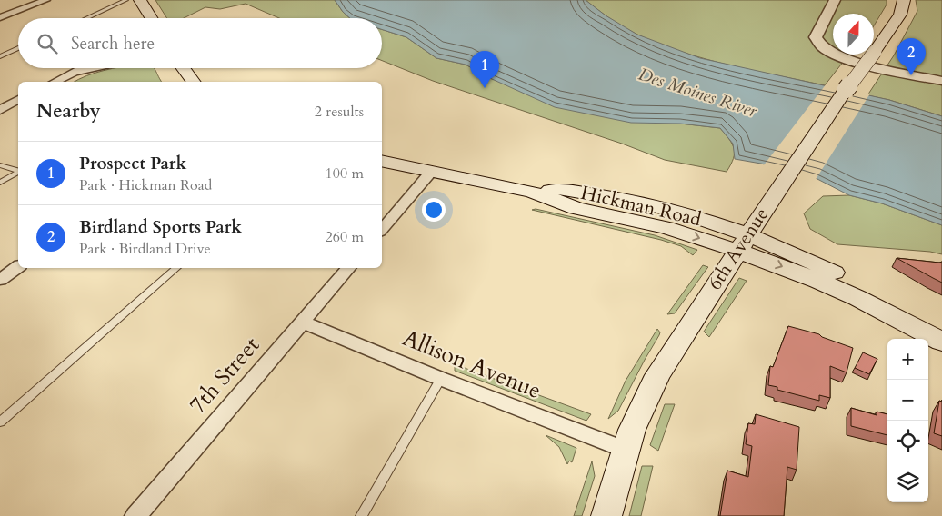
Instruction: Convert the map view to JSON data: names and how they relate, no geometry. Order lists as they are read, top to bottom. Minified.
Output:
{"streets":{"main road":["Hickman Road","6th Avenue"],"street":["Allison Avenue","7th Street"]},"crossings":[["Hickman Road","6th Avenue"],["6th Avenue","Allison Avenue"],["Allison Avenue","7th Street"]],"water":["Des Moines River"],"north":"top","page":{"search":"Search here","pins":["2","1"],"heading":["Nearby","2 results"],"list":[{"mark":"1","name":"Prospect Park","note":"Park · Hickman Road","value":"100 m"},{"mark":"2","name":"Birdland Sports Park","note":"Park · Birdland Drive","value":"260 m"}],"map_buttons":["+","−"]}}
